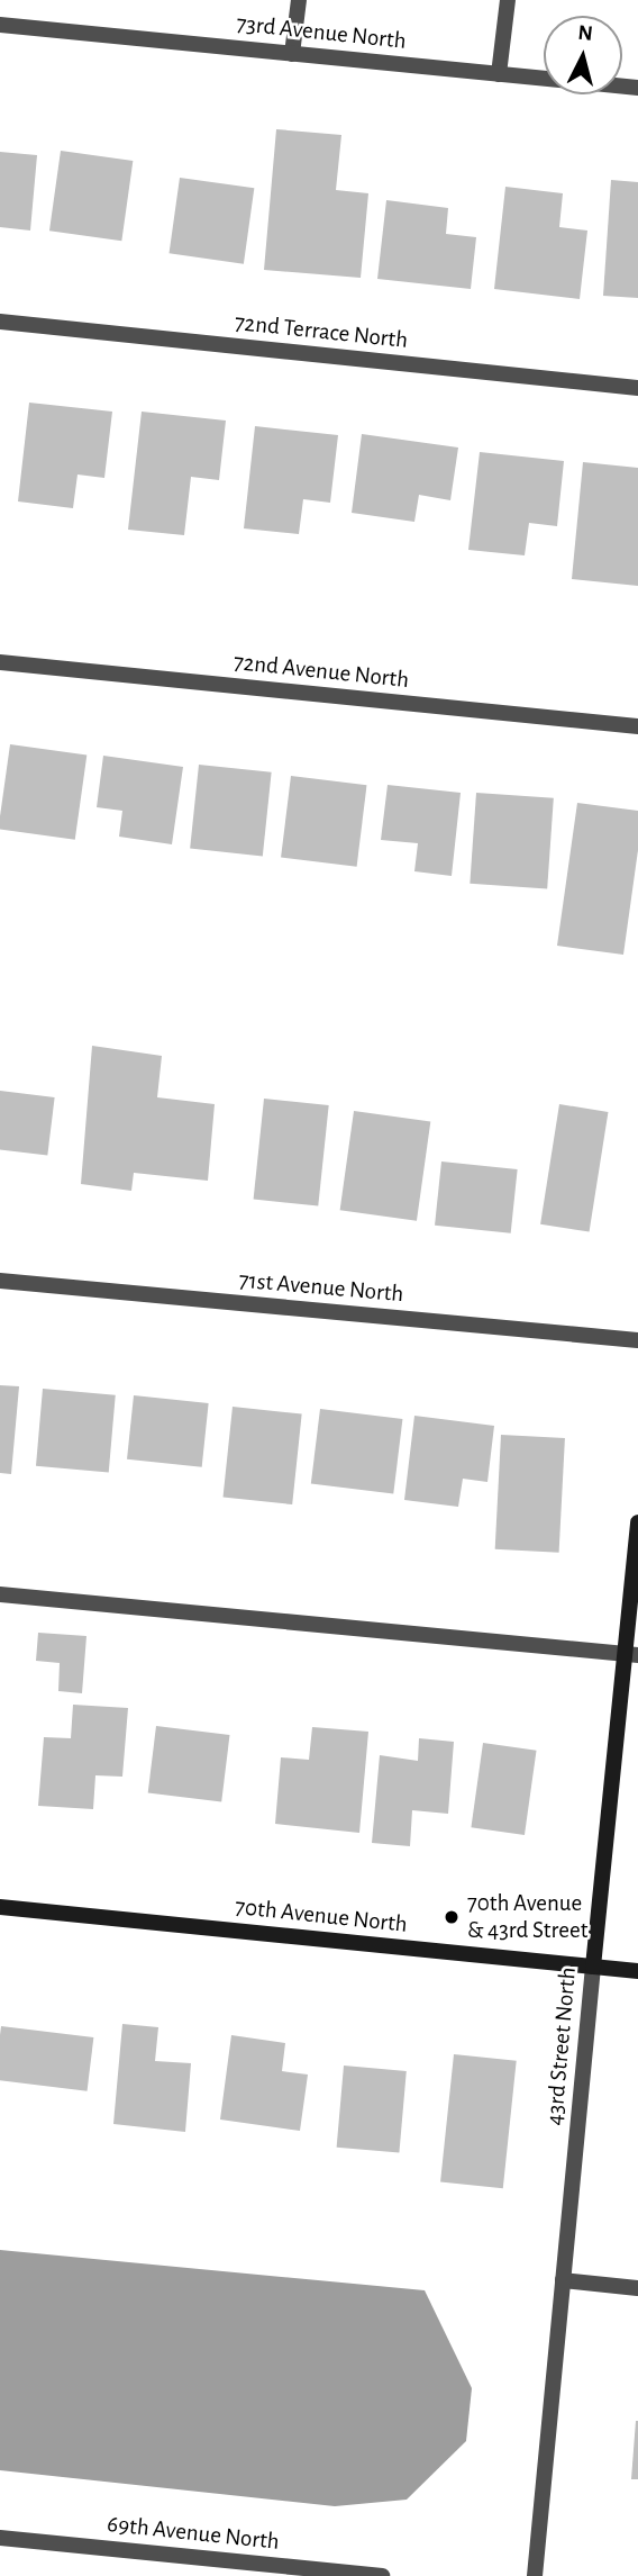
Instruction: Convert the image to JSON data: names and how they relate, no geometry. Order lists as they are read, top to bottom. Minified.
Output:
{"streets":{"street":["73rd Avenue North","72nd Terrace North","72nd Avenue North","71st Avenue North","70th Avenue North","43rd Street North","69th Avenue North"]},"crossings":[["70th Avenue North","43rd Street North"]],"places":["70th Avenue & 43rd Street"],"north":"top"}
